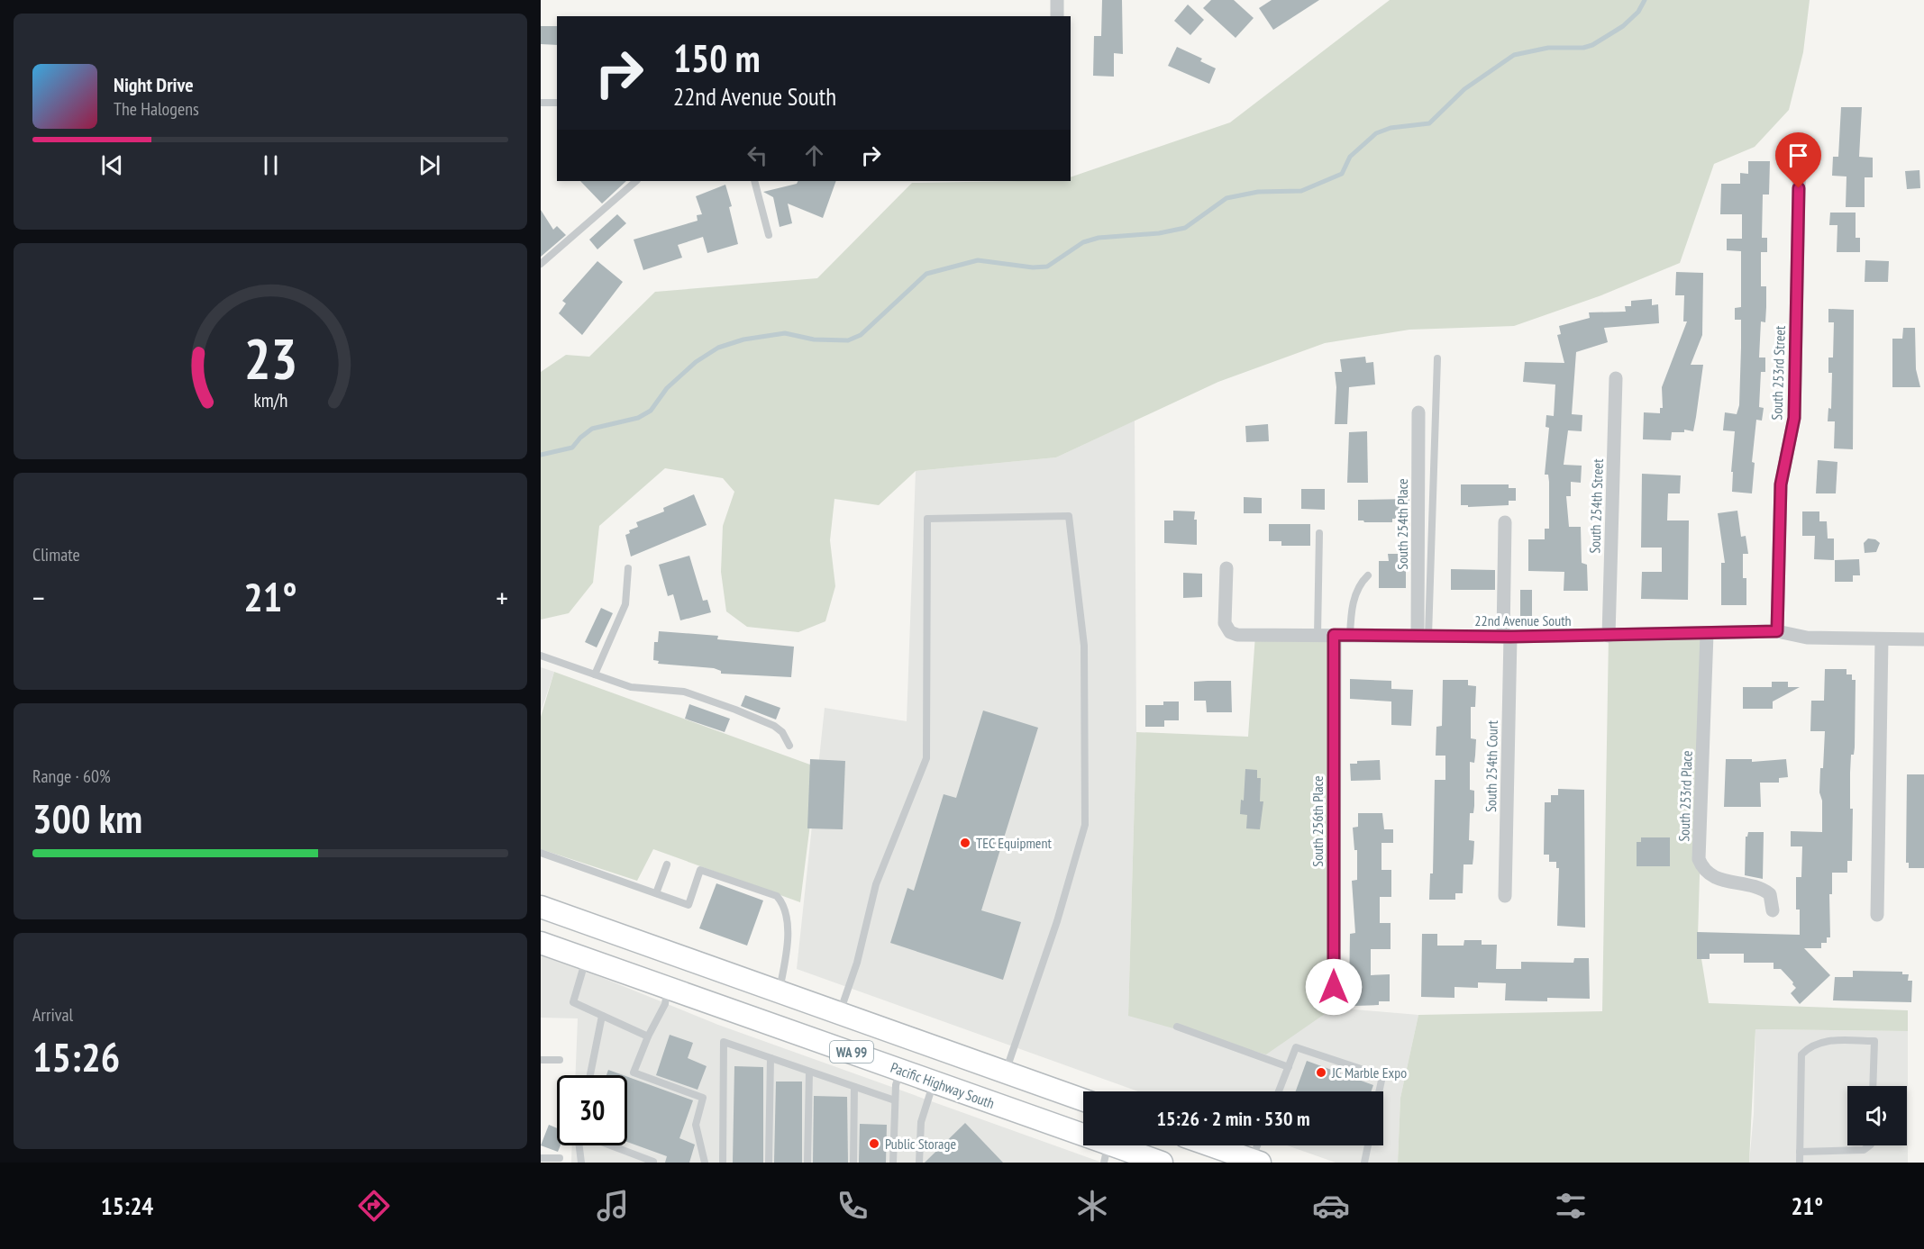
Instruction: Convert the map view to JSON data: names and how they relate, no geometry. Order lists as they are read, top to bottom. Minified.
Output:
{"streets":{"main road":["WA 99","Pacific Highway South"],"street":["South 253rd Street","South 254th Street","South 254th Place","22nd Avenue South","South 254th Court","South 253rd Place","South 256th Place"]},"crossings":[["South 253rd Street","22nd Avenue South"],["South 254th Street","22nd Avenue South"],["South 254th Place","22nd Avenue South"],["22nd Avenue South","South 254th Court"],["22nd Avenue South","South 253rd Place"],["22nd Avenue South","South 256th Place"]],"places":["TEC Equipment","JC Marble Expo","Public Storage"],"page":{"turn":["150 m","22nd Avenue South"],"song":["Night Drive","The Halogens"],"tile":["Climate",["Range · 60%","300 km"],["Arrival","15:26"]],"heat":["−","21°","+"],"limit":"30","trip":"15:26 · 2 min · 530 m","tabs":["15:24","21°"],"gauge":["23","km/h"]}}
